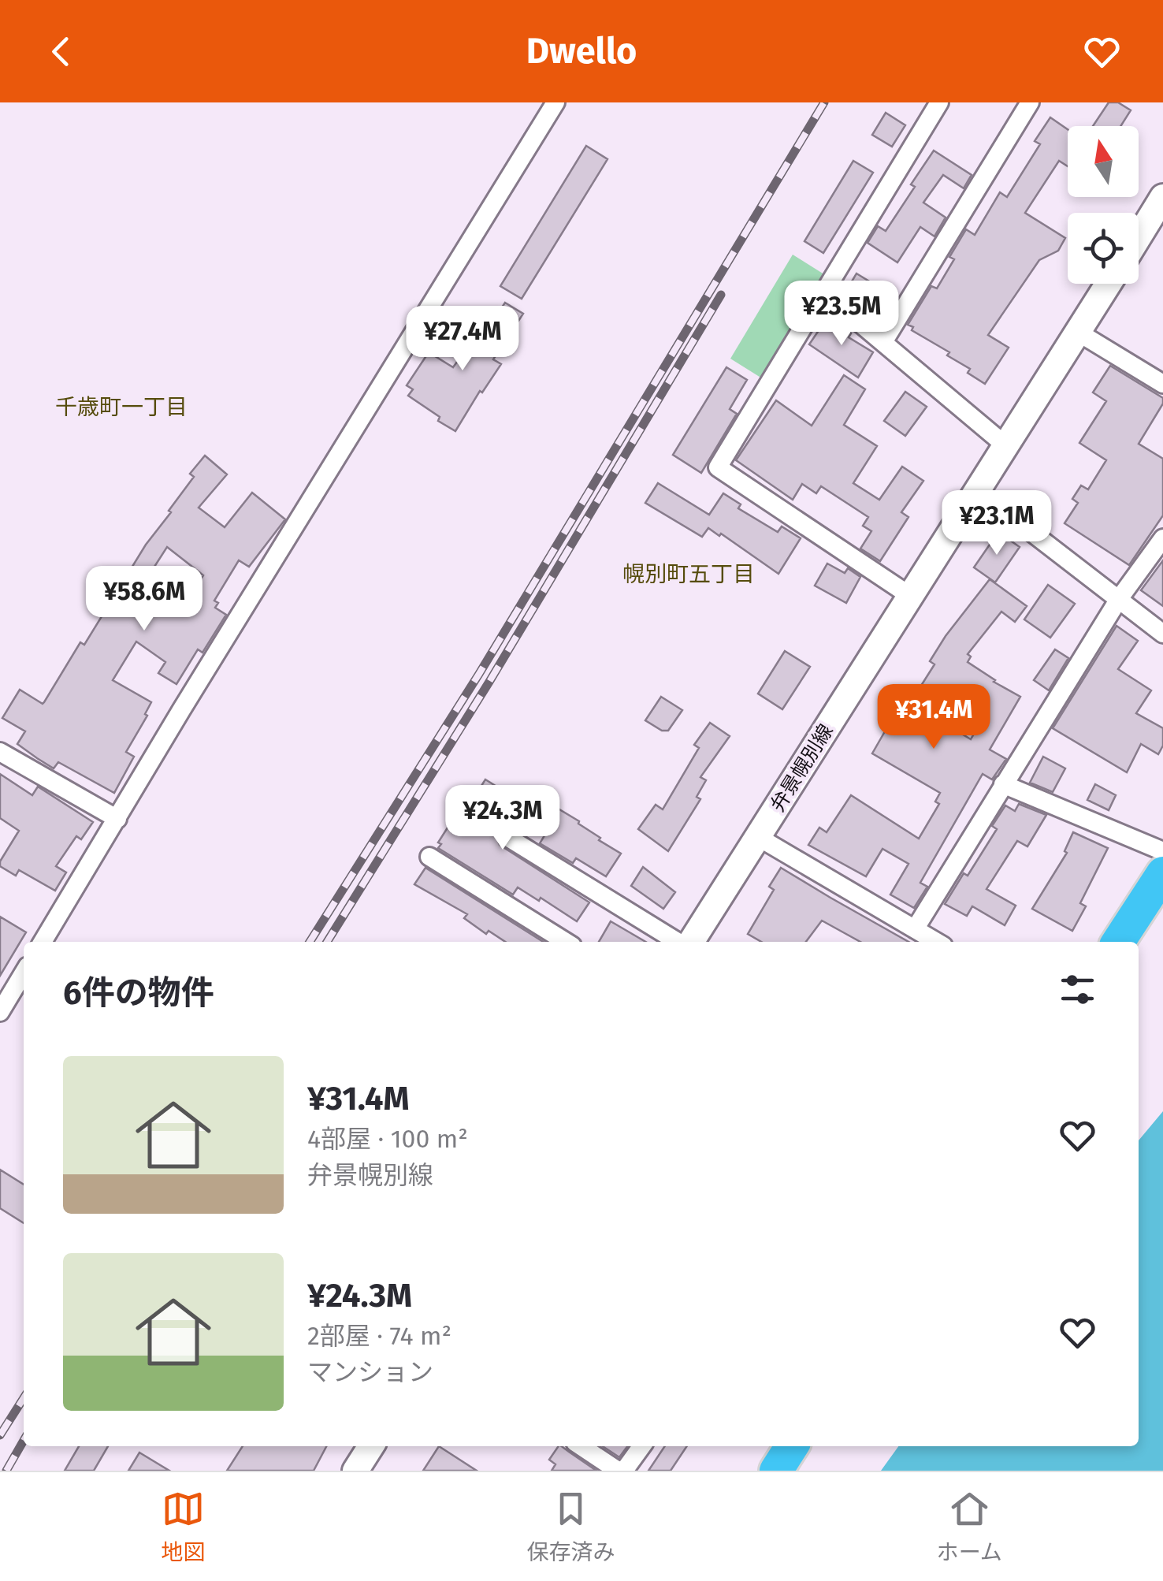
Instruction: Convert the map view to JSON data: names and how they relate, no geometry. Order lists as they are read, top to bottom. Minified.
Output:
{"streets":{"main road":["弁景幌別線"]},"districts":["千歳町一丁目","幌別町五丁目"],"north":"top","page":{"header":"Dwello","price":["¥23.5M","¥27.4M","¥23.1M","¥58.6M","¥31.4M","¥24.3M"],"heading":"6件の物件","list":[{"name":"¥31.4M","note":"4部屋 · 100 m² · 弁景幌別線"},{"name":"¥24.3M","note":"2部屋 · 74 m² · マンション"}],"tabs":["地図","保存済み","ホーム"]}}
